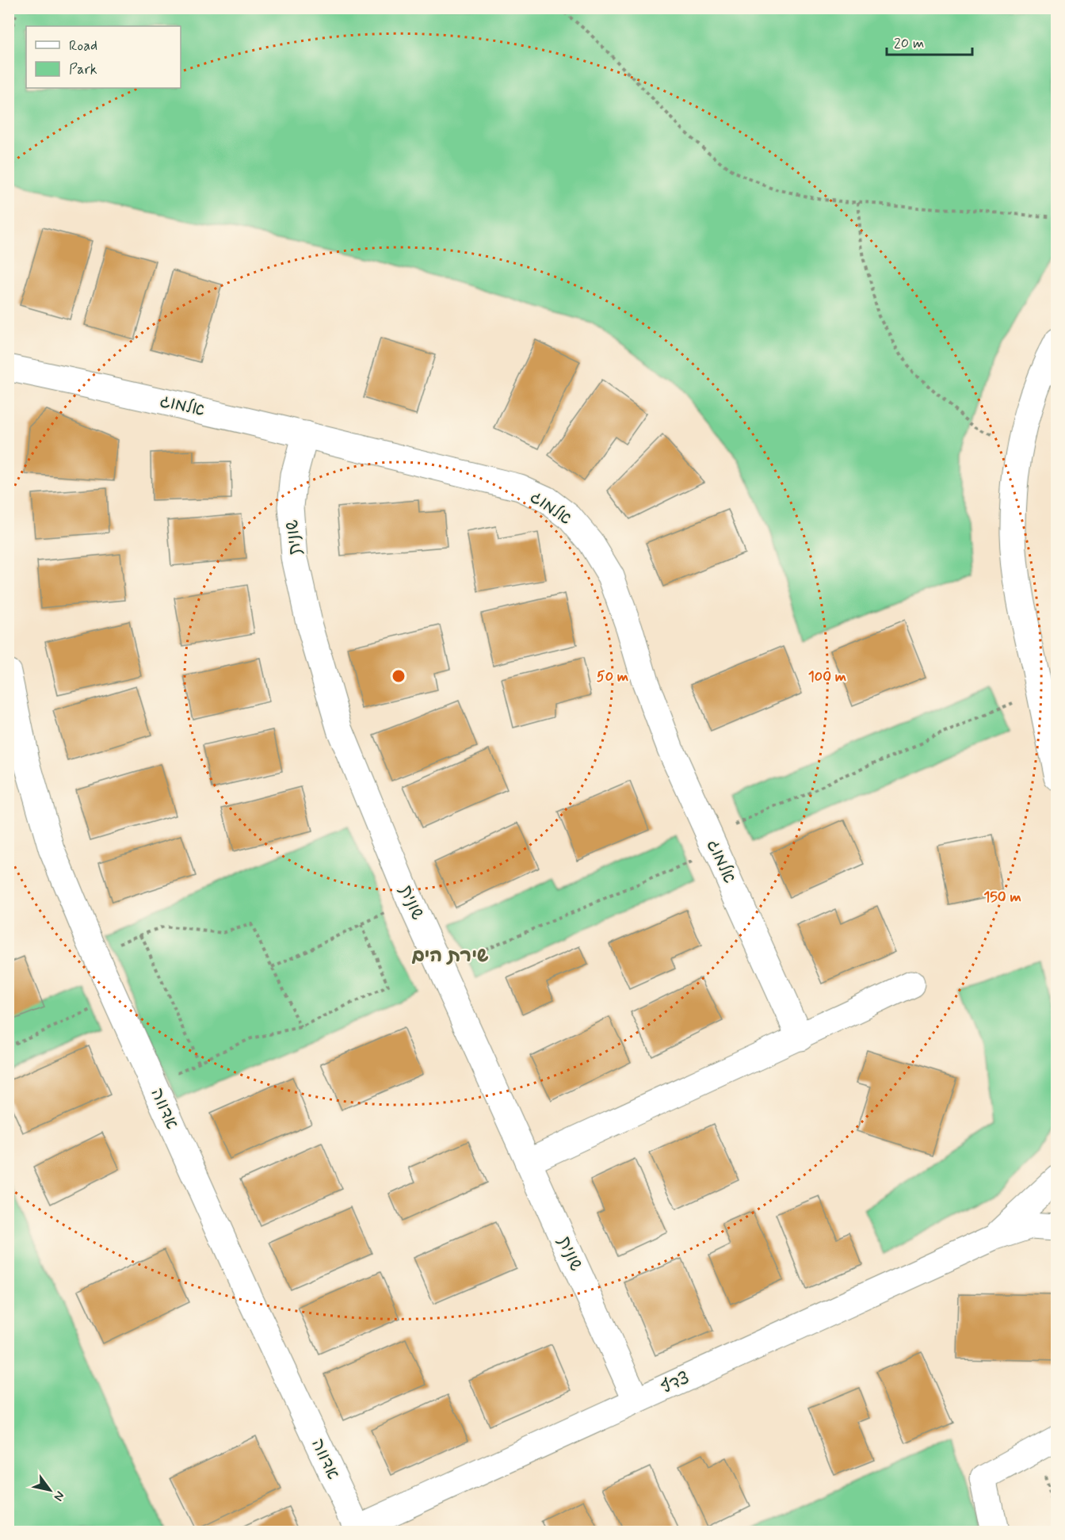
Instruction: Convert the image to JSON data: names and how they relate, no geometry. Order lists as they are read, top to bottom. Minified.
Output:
{"streets":{"street":["אלמוג","שונית","אדווה","צדף"]},"crossings":[["אלמוג","שונית"],["שונית","צדף"],["אדווה","צדף"]],"districts":["שירת הים"],"legend":["Road","Park"],"scale_bar":"20 m","north":"bottom right","rings":["50 m","100 m","150 m"]}
